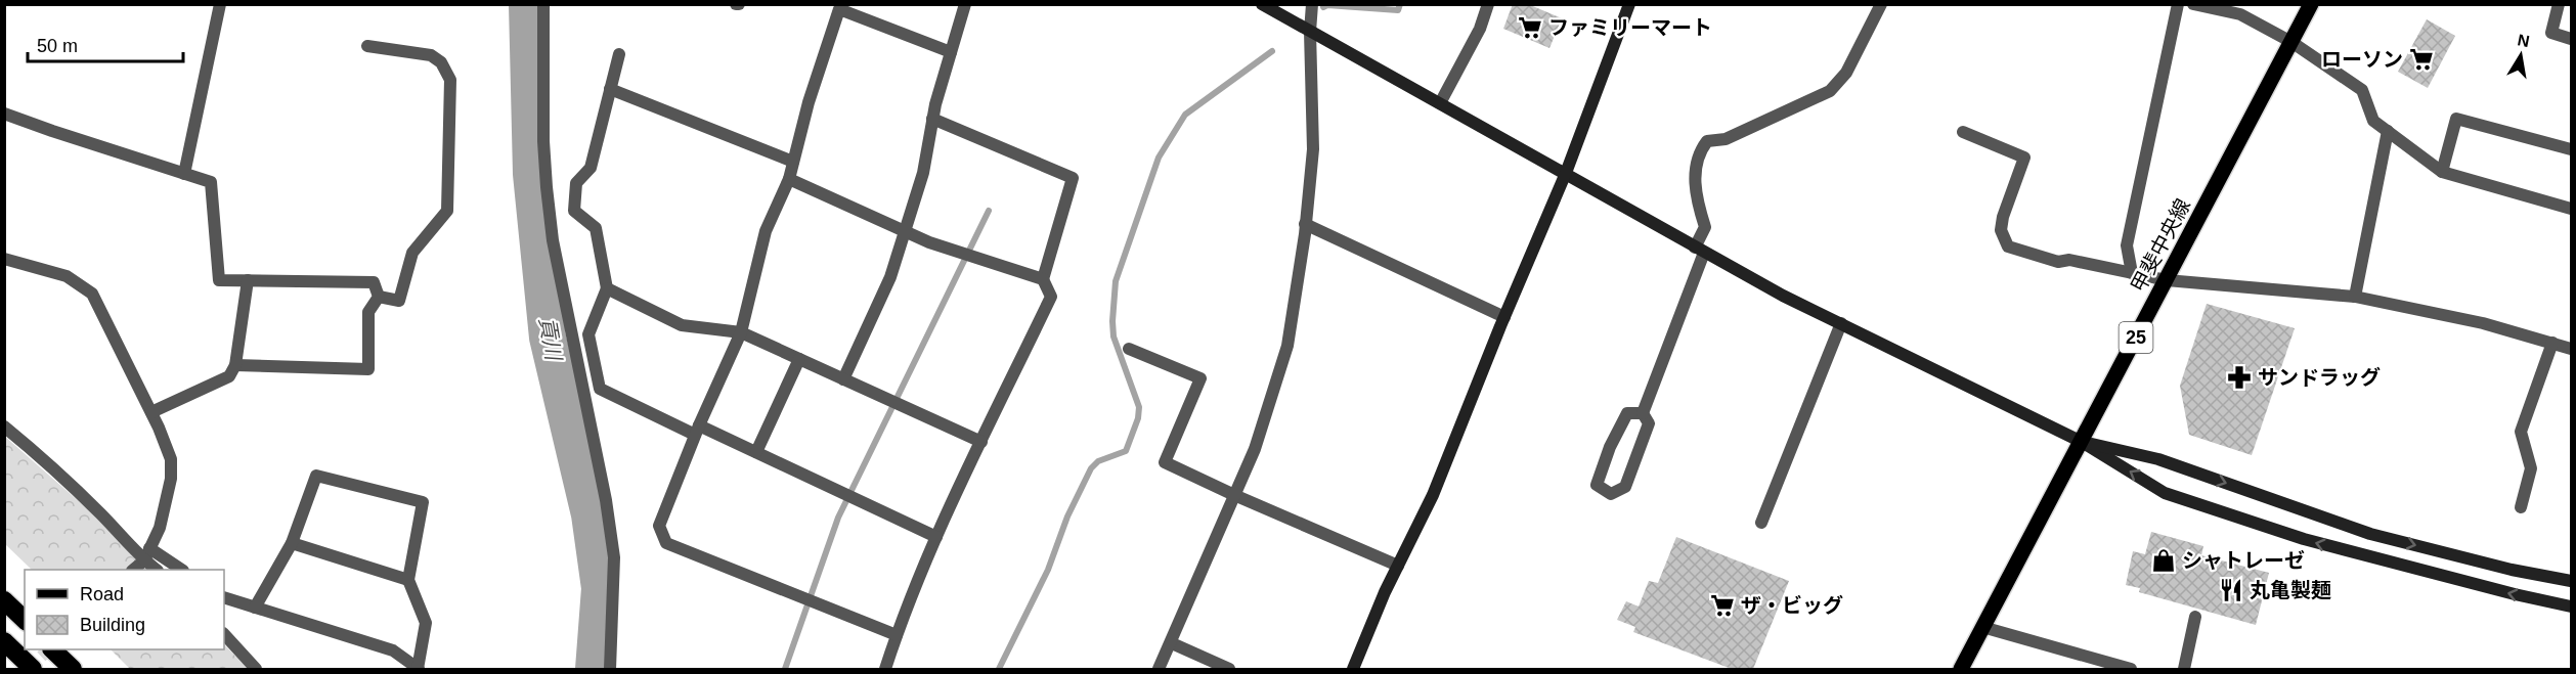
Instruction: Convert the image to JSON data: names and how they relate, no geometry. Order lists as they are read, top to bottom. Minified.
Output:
{"streets":{"main road":["甲斐中央線","25"]},"water":["貢川"],"places":{"supermarket":["ファミリーマート","ローソン","ザ・ビッグ"],"pharmacy":["サンドラッグ"],"shop":["シャトレーゼ"],"restaurant":["丸亀製麺"]},"legend":["Road","Building"],"scale_bar":"50 m","north":"top"}
